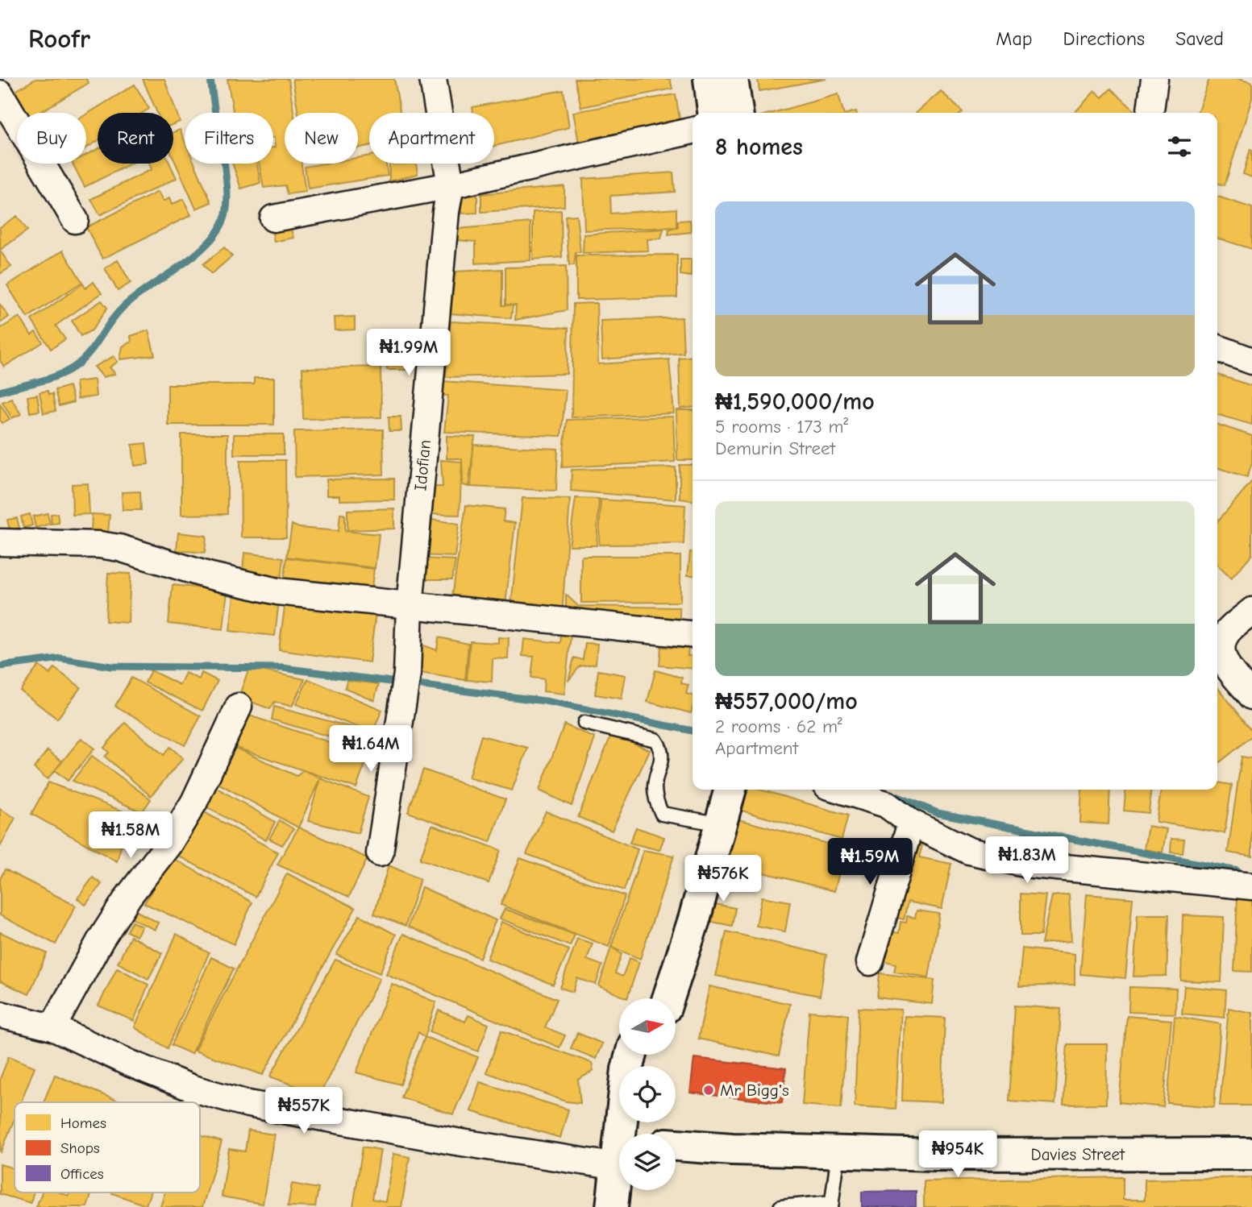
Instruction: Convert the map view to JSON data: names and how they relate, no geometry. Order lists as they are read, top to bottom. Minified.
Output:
{"streets":{"street":["Idofian","Davies Street"]},"places":["Mr Bigg's"],"legend":["Homes","Shops","Offices"],"north":"right","page":{"header":"Roofr","nav":["Map","Directions","Saved"],"chip":["Buy","Rent","Filters","New","Apartment"],"heading":"8 homes","list":[{"name":"₦1,590,000/mo","note":"5 rooms · 173 m² · Demurin Street"},{"name":"₦557,000/mo","note":"2 rooms · 62 m² · Apartment"}],"price":["₦1.99M","₦1.64M","₦1.58M","₦1.83M","₦1.59M","₦576K","₦557K","₦954K"]}}
